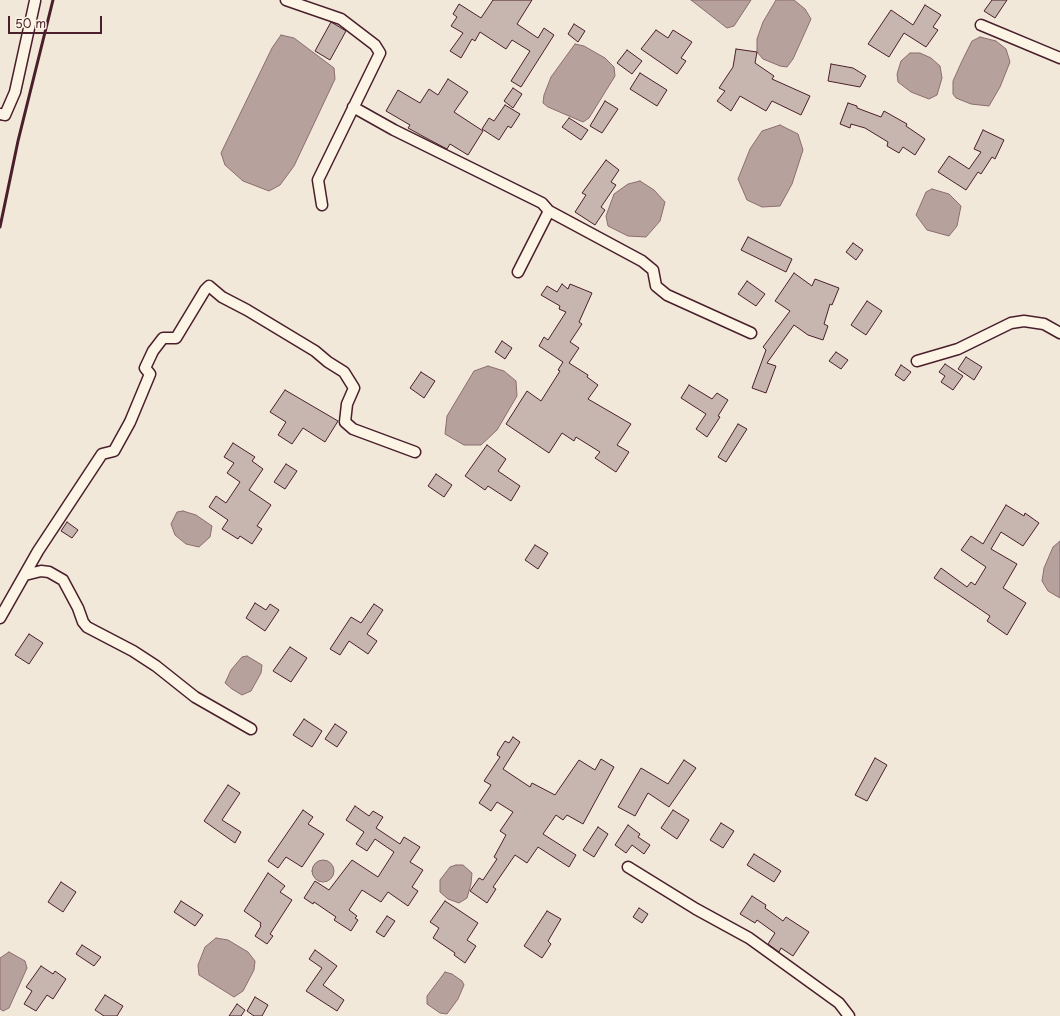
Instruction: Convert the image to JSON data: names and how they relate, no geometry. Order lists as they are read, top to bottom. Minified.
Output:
{"scale_bar":"50 m"}
